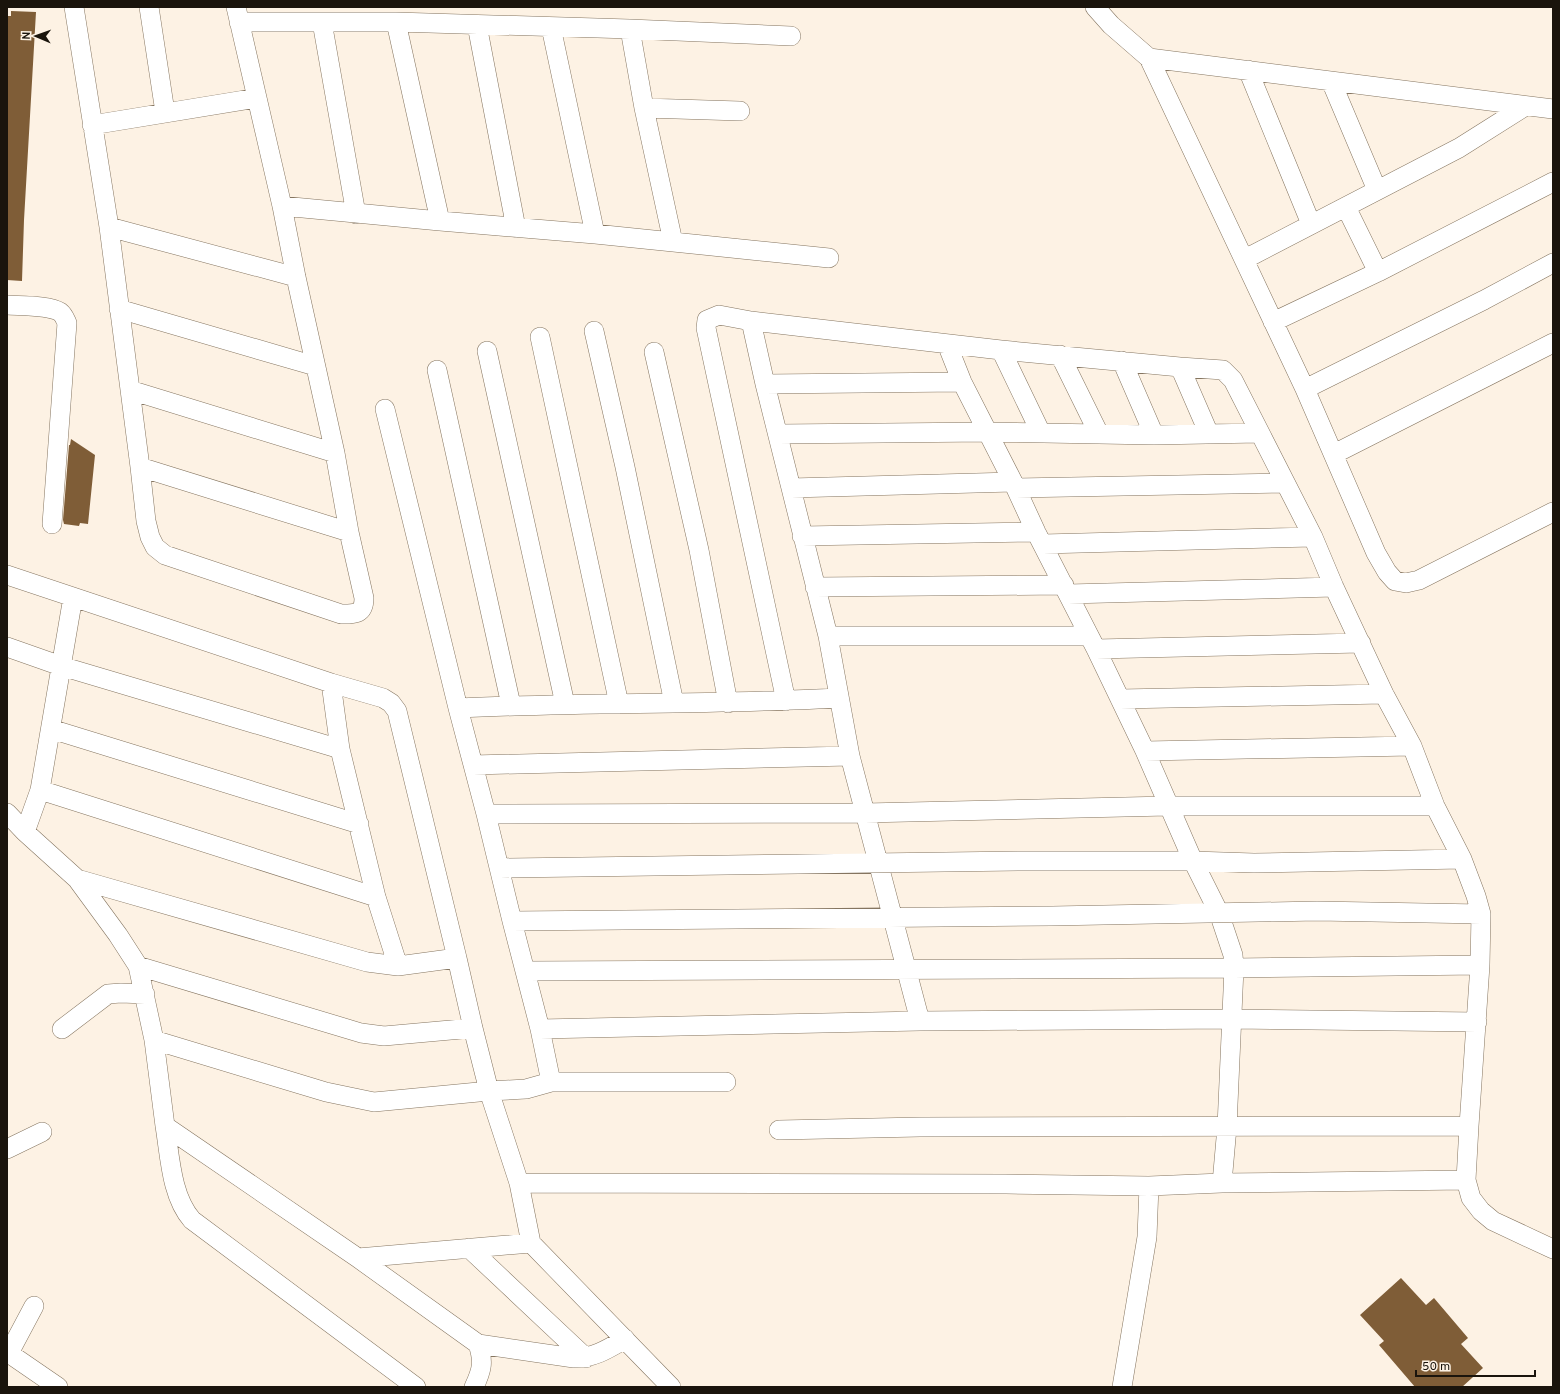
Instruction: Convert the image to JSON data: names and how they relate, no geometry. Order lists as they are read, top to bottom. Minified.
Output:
{"scale_bar":"50 m","north":"left"}
